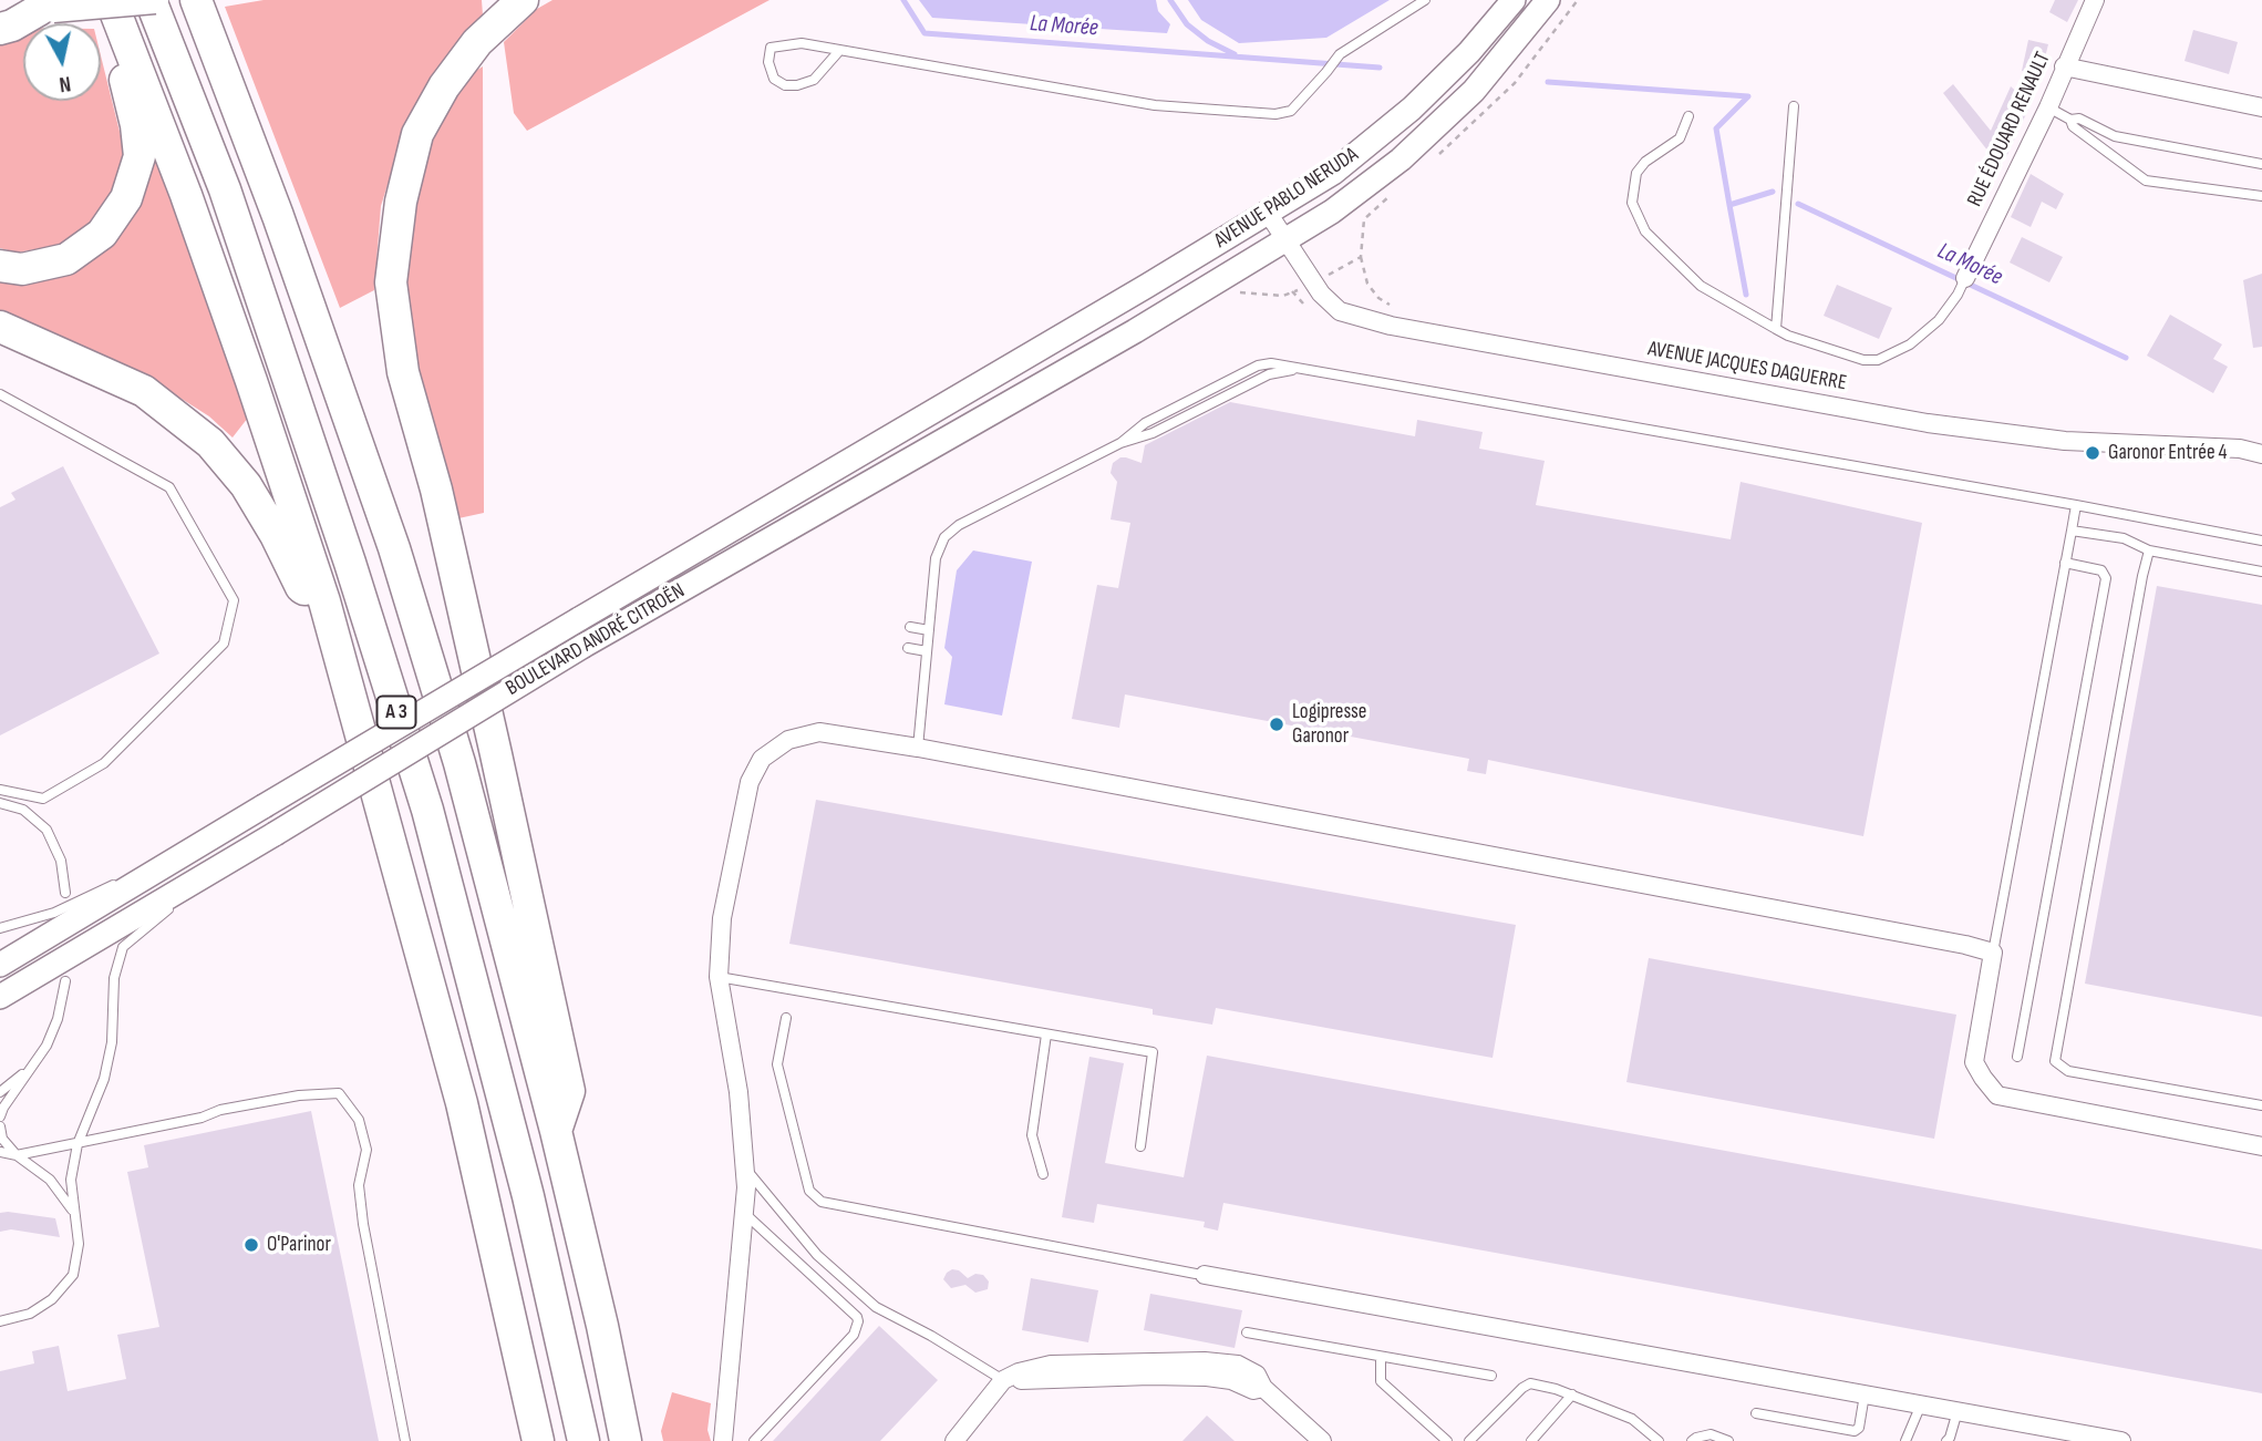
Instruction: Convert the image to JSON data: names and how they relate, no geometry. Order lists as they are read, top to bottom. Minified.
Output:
{"streets":{"highway":["A 3"],"main road":["AVENUE PABLO NERUDA","BOULEVARD ANDRÉ CITROËN"],"street":["RUE ÉDOUARD RENAULT","AVENUE JACQUES DAGUERRE"]},"crossings":[["AVENUE PABLO NERUDA","AVENUE JACQUES DAGUERRE"],["AVENUE PABLO NERUDA","BOULEVARD ANDRÉ CITROËN"]],"water":["La Morée"],"places":["Garonor Entrée 4","Logipresse Garonor","O'Parinor"],"north":"bottom"}
